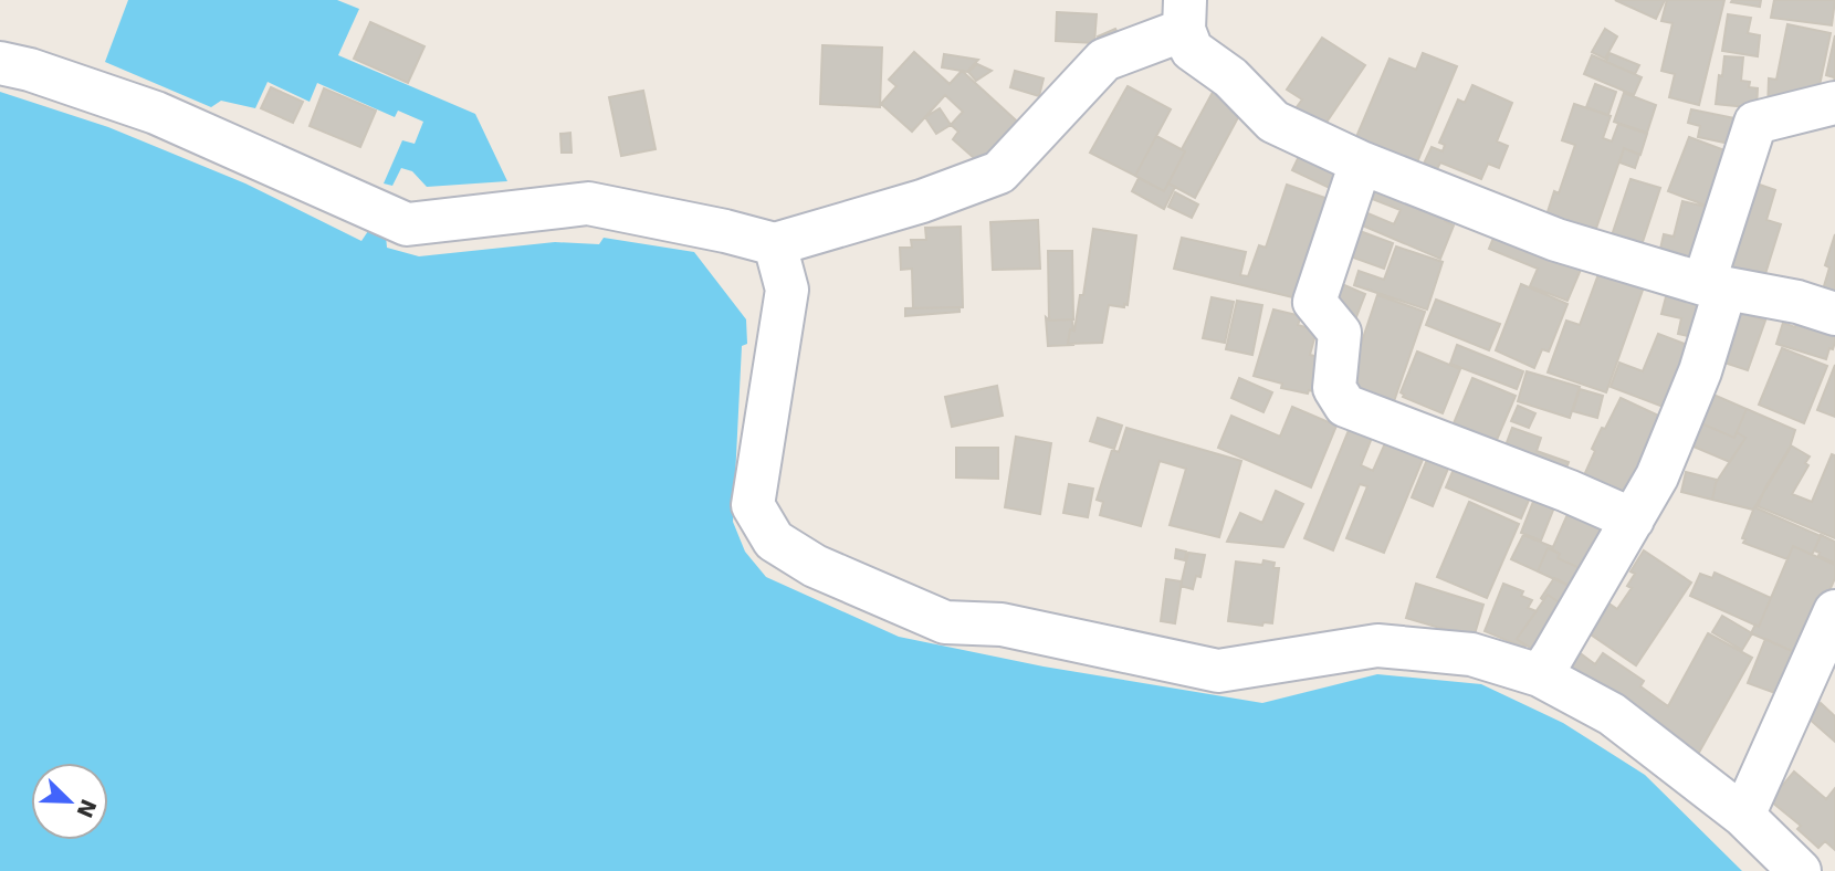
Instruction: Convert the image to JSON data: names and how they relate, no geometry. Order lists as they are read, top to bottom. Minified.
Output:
{"north":"bottom right"}
